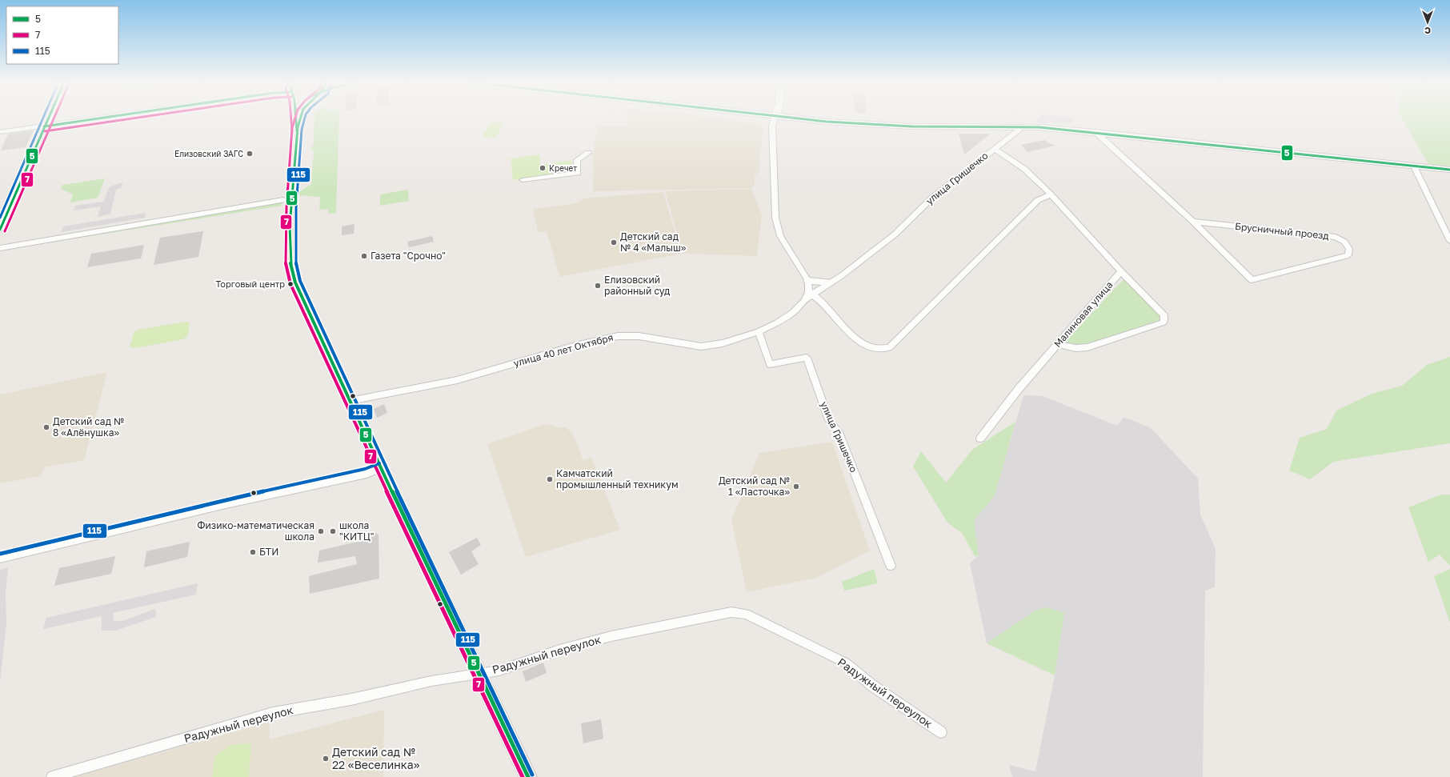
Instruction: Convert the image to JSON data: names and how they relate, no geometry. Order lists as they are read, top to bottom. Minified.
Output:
{"streets":{"street":["улица Гришечко","Брусничный проезд","Малиновая улица","улица 40 лет Октября","Радужный переулок"]},"crossings":[["улица Гришечко","улица 40 лет Октября"]],"places":["Елизовский ЗАГС","Кречет","Детский сад № 4 «Малыш»","Газета \"Срочно\"","Торговый центр","Елизовский районный суд","Детский сад № 8 «Алёнушка»","Камчатский промышленный техникум","Детский сад № 1 «Ласточка»","Физико-математическая школа","школа \"КИТЦ\"","БТИ","Детский сад № 22 «Веселинка»"],"lines":["transit line 5","transit line 7","transit line 115"],"legend":["5","7","115"],"north":"bottom"}
